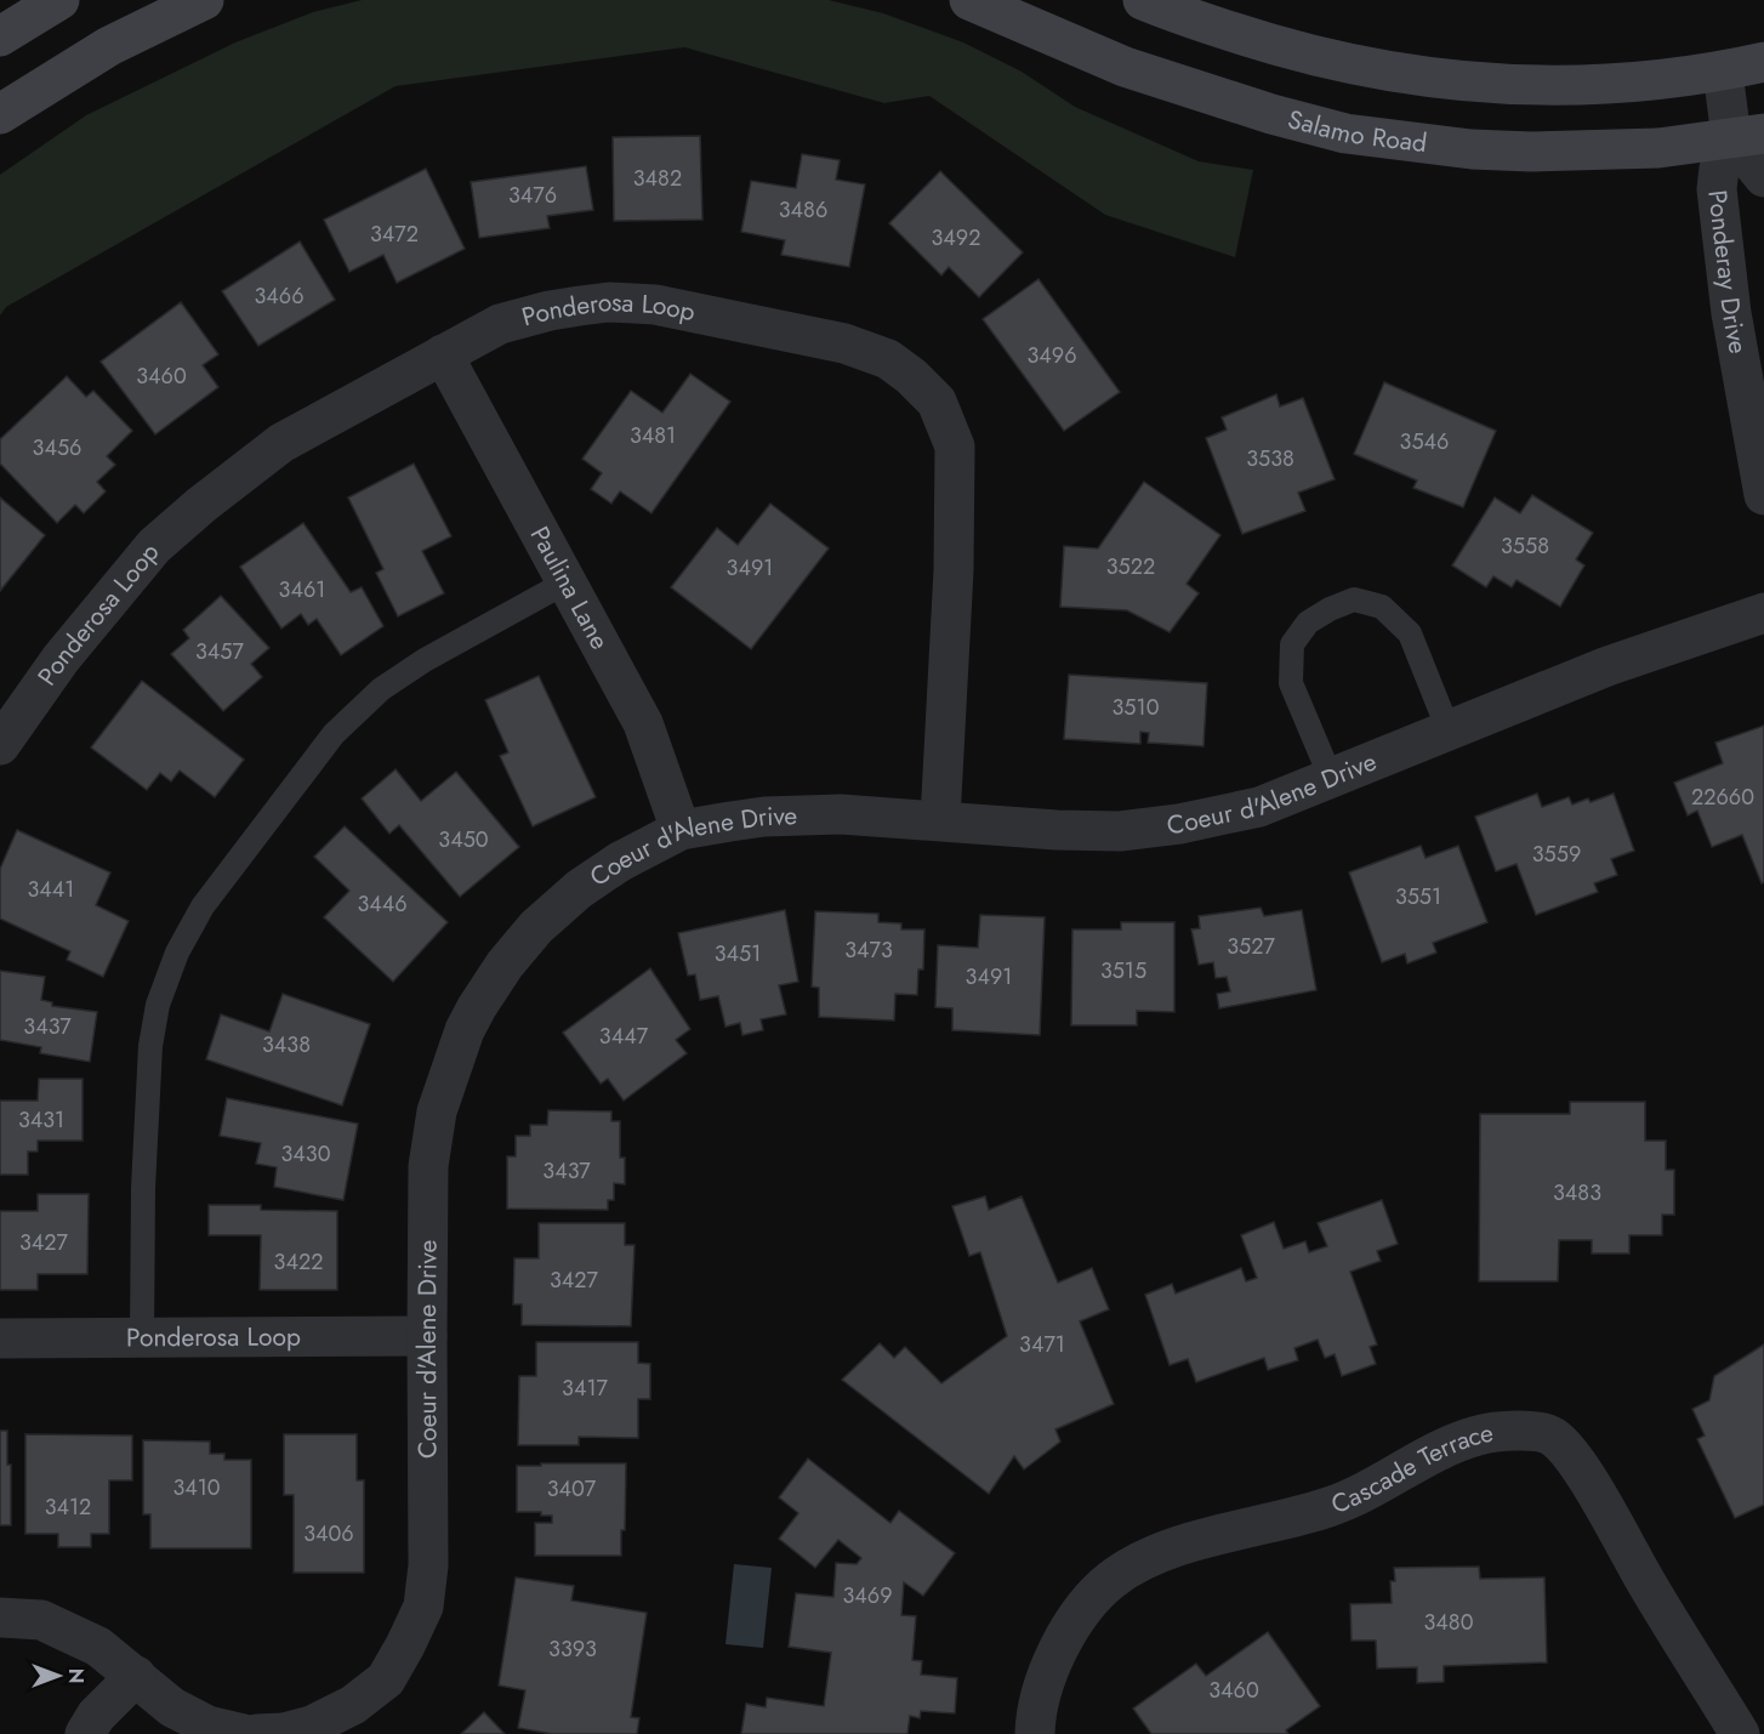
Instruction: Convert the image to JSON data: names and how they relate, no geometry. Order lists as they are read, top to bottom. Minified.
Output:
{"streets":{"main road":["Salamo Road"],"street":["Ponderay Drive","Ponderosa Loop","Paulina Lane","Coeur d'Alene Drive","Cascade Terrace"]},"crossings":[["Salamo Road","Ponderay Drive"],["Ponderosa Loop","Paulina Lane"],["Ponderosa Loop","Coeur d'Alene Drive"],["Paulina Lane","Coeur d'Alene Drive"]],"house_numbers":["3482","3476","3486","3472","3492","3466","3496","3460","3481","3546","3456","3538","3558","3522","3491","3461","3457","3510","22660","3450","3559","3441","3551","3446","3527","3473","3451","3515","3491","3437","3447","3438","3431","3430","3437","3483","3427","3422","3427","3471","3417","3410","3407","3412","3406","3469","3480","3393","3460"],"north":"right"}
